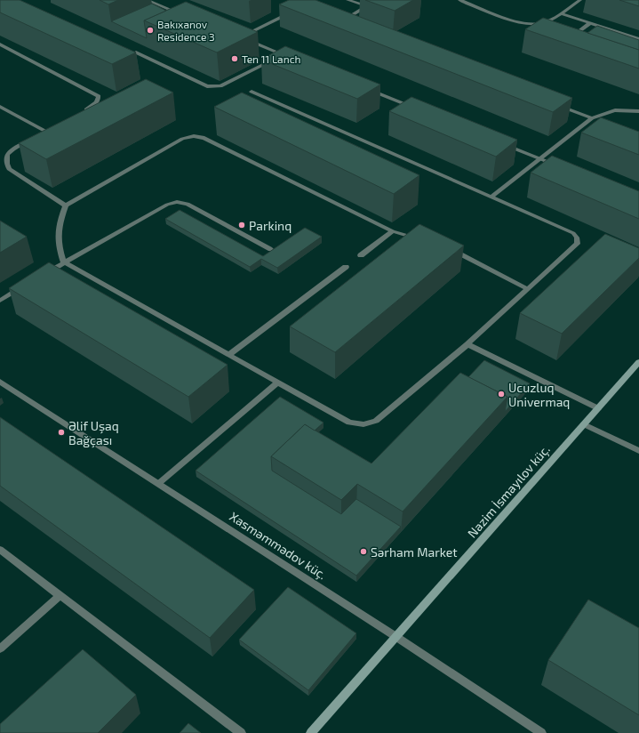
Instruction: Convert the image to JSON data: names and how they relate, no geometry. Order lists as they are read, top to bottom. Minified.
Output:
{"streets":{"street":["Nazim İsmayılov küç.","Xasməmmədov küç."]},"crossings":[["Nazim İsmayılov küç.","Xasməmmədov küç."]],"places":["Bakıxanov Residence 3","Ten 11 Lanch","Parkinq","Ucuzluq Univermaq","Əlif Uşaq Bağçası","Sərham Market"]}
